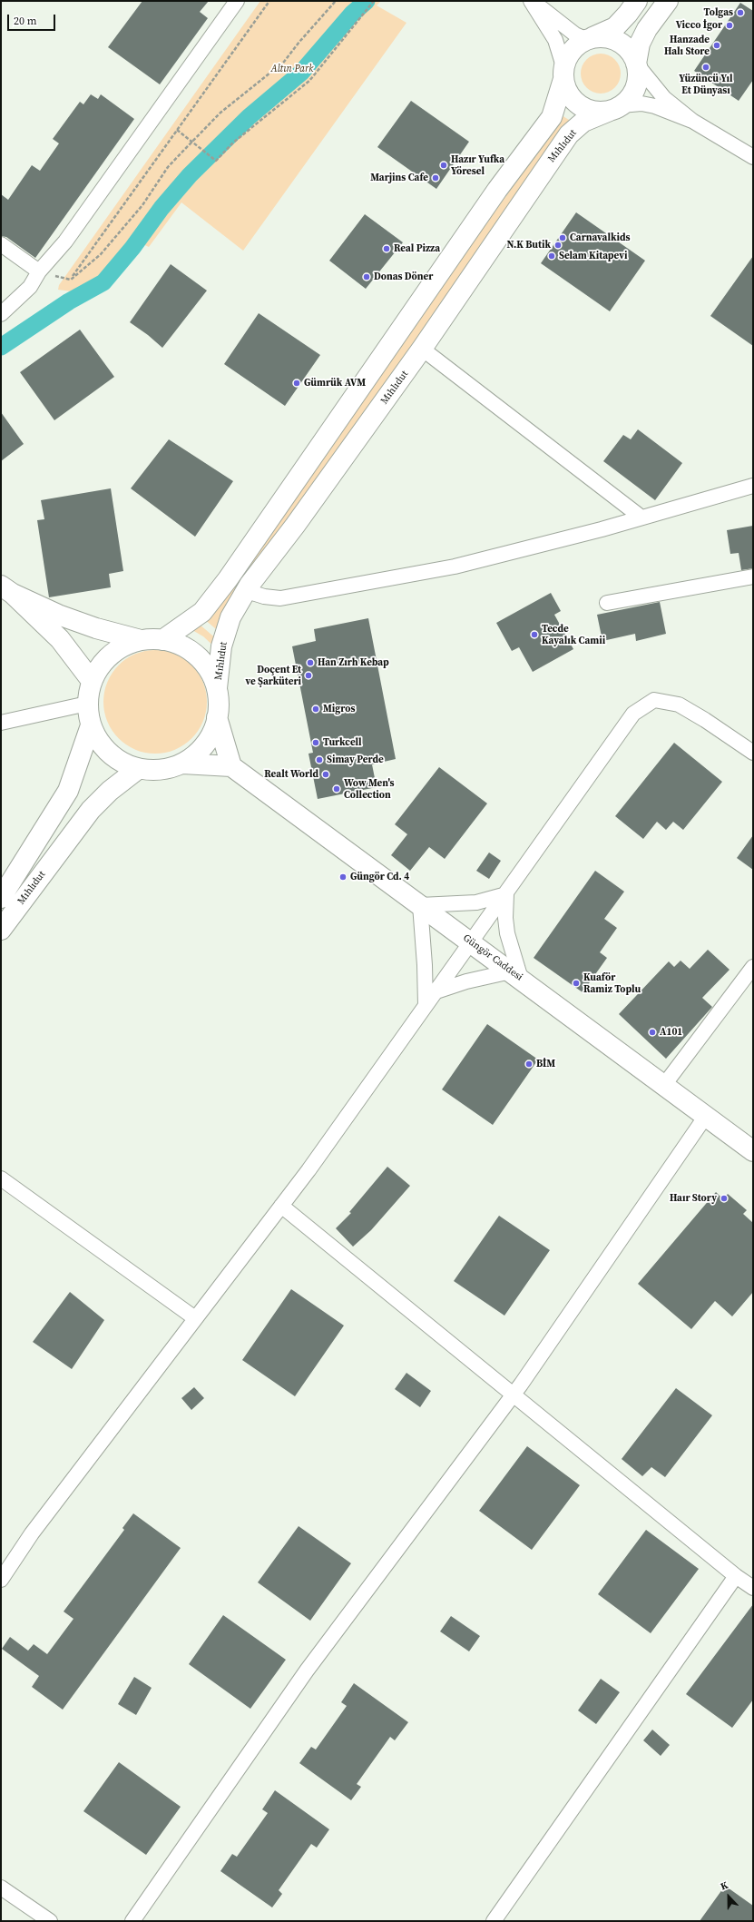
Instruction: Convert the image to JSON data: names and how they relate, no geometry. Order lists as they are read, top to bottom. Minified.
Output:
{"streets":{"main road":["Mıhlıdut","Güngör Caddesi"]},"parks":["Altın Park"],"places":["Tolgas","Vicco İgor","Hanzade Halı Store","Yüzüncü Yıl Et Dünyası","Hazır Yufka Yöresel","Marjins Cafe","Carnavalkids","N.K Butik","Real Pizza","Selam Kitapevi","Donas Döner","Gümrük AVM","Tecde Kayalık Camii","Han Zırh Kebap","Doçent Et ve Şarküteri","Migros","Turkcell","Simay Perde","Realt World","Wow Men's Collection","Güngör Cd. 4","Kuaför Ramiz Toplu","A101","BİM","Haır Story"],"scale_bar":"20 m","north":"top"}
